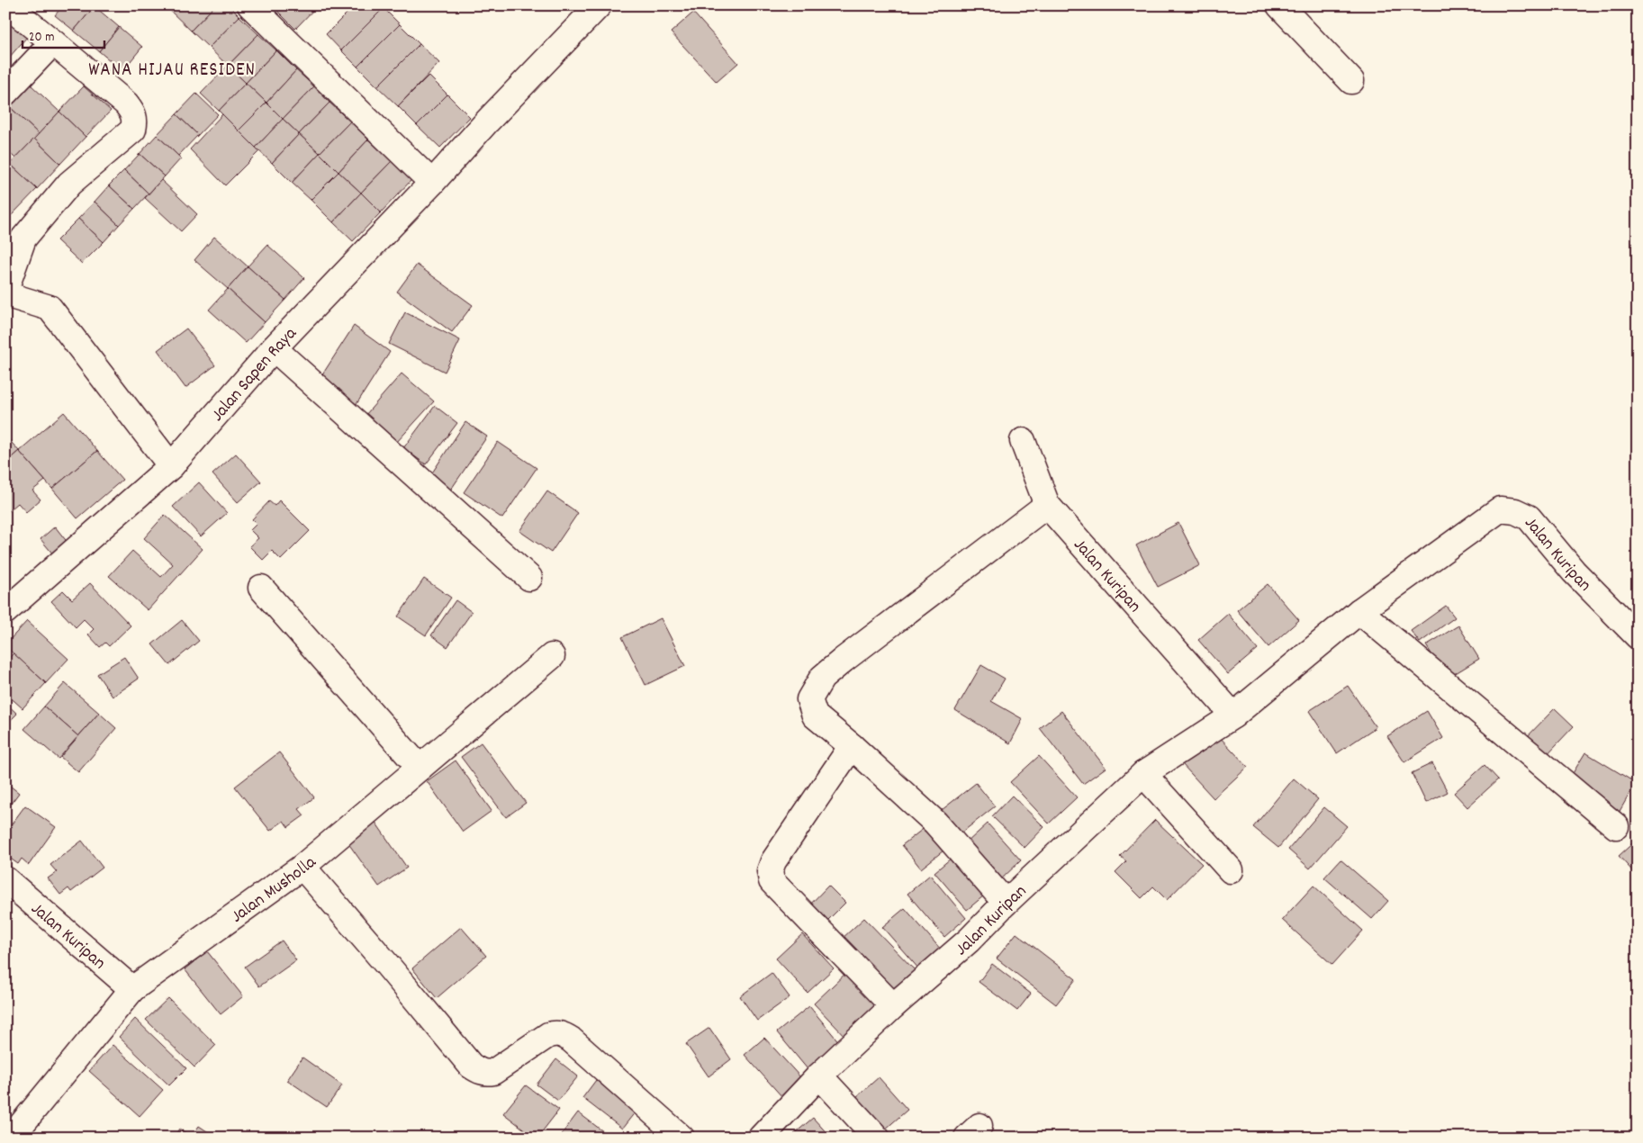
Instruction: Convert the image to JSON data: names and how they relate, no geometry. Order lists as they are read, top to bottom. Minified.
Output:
{"streets":{"street":["Jalan Sapen Raya","Jalan Kuripan","Jalan Musholla"]},"crossings":[["Jalan Kuripan","Jalan Musholla"]],"districts":["WANA HIJAU RESIDEN"],"scale_bar":"20 m"}
